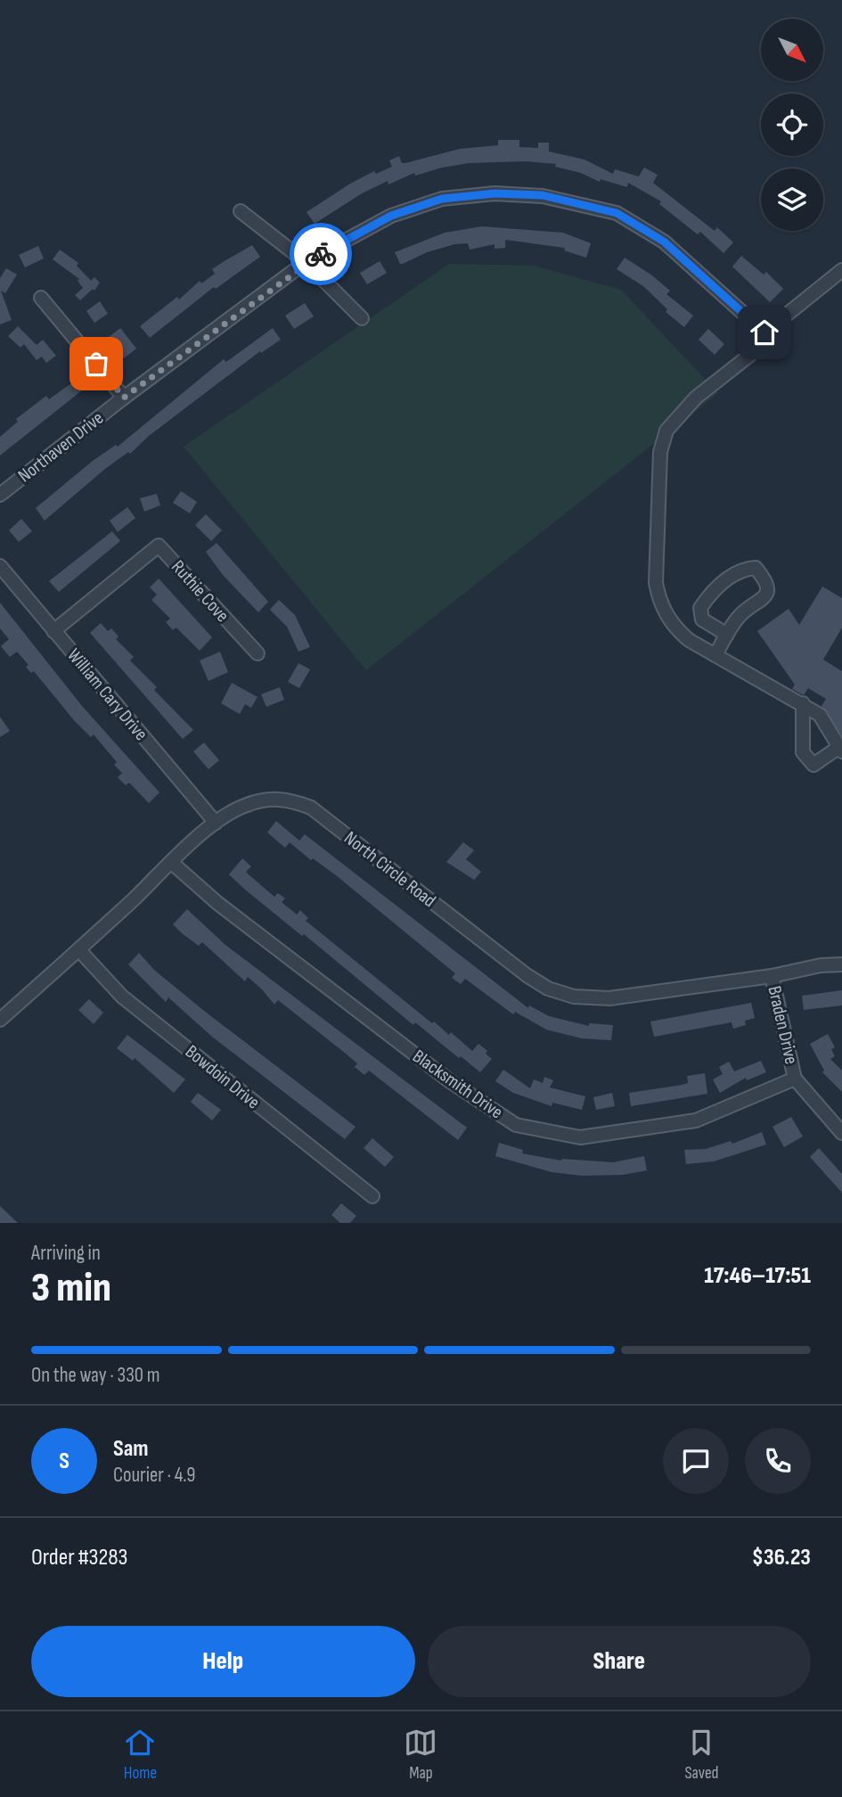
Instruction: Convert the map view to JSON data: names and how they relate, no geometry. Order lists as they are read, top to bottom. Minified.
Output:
{"streets":{"street":["Northaven Drive","Ruthie Cove","William Cary Drive","North Circle Road","Braden Drive","Bowdoin Drive","Blacksmith Drive"]},"crossings":[["Ruthie Cove","William Cary Drive"],["William Cary Drive","North Circle Road"],["North Circle Road","Braden Drive"],["North Circle Road","Bowdoin Drive"],["North Circle Road","Blacksmith Drive"],["Braden Drive","Blacksmith Drive"]],"north":"bottom right","page":{"heading":["3 min","Arriving in","17:46–17:51"],"panel":["Sam","Courier · 4.9","Order #3283","$36.23"],"bar":"On the way · 330 m","round":"S","buttons":["Help","Share"],"tabs":["Home","Map","Saved"]}}
